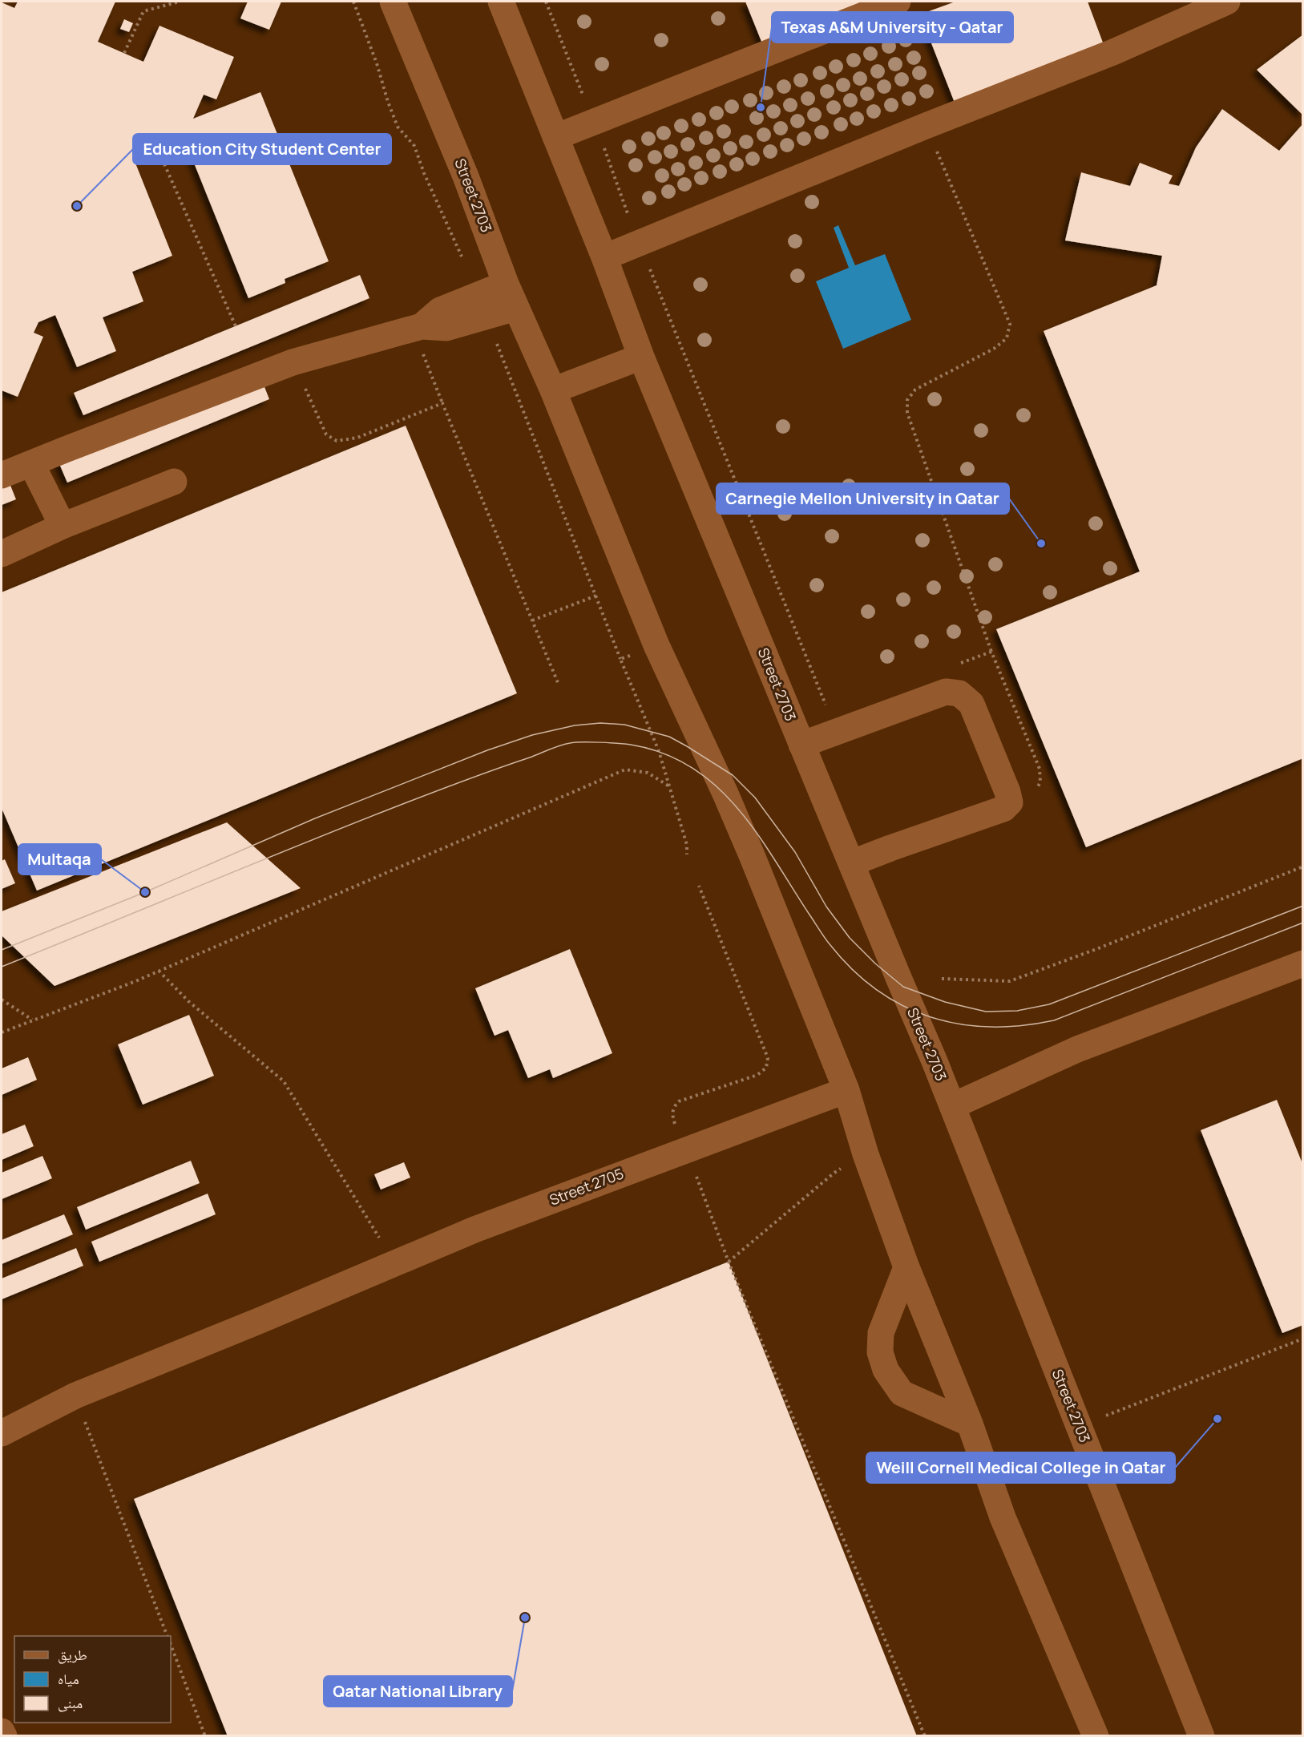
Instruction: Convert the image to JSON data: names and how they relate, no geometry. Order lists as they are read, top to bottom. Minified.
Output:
{"streets":{"street":["Street 2703","Street 2705"]},"crossings":[["Street 2703","Street 2705"]],"places":["Texas A&M University - Qatar","Education City Student Center","Carnegie Mellon University in Qatar","Multaqa","Weill Cornell Medical College in Qatar","Qatar National Library"],"legend":["طريق","مياه","مبنى"]}
